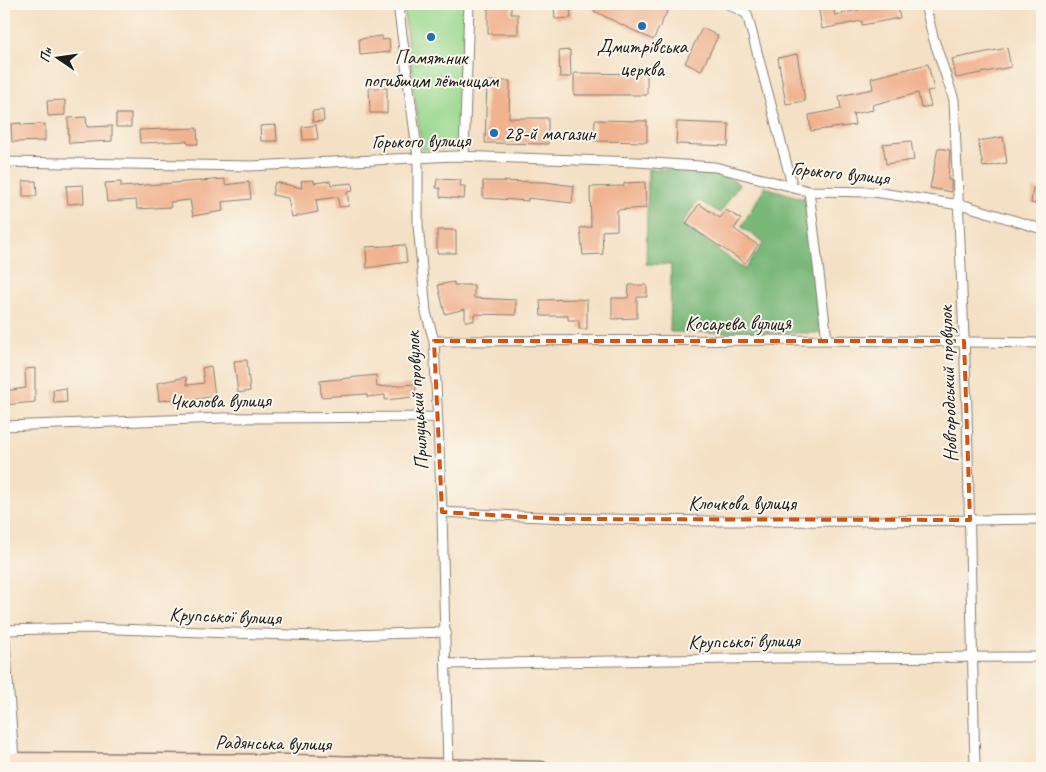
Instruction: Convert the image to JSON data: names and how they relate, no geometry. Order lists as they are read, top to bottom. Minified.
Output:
{"streets":{"main road":["Радянська вулиця"],"street":["Горького вулиця","Косарева вулиця","Новгородський провулок","Чкалова вулиця","Прилуцький провулок","Клочкова вулиця","Крупської вулиця"]},"crossings":[["Горького вулиця","Новгородський провулок"],["Горького вулиця","Прилуцький провулок"],["Косарева вулиця","Новгородський провулок"],["Косарева вулиця","Прилуцький провулок"],["Новгородський провулок","Клочкова вулиця"],["Новгородський провулок","Крупської вулиця"],["Чкалова вулиця","Прилуцький провулок"],["Прилуцький провулок","Клочкова вулиця"],["Прилуцький провулок","Крупської вулиця"],["Прилуцький провулок","Радянська вулиця"]],"places":["Дмитрівська церква","Памятник погибшим лётчицам","28-й магазин"],"north":"left"}
